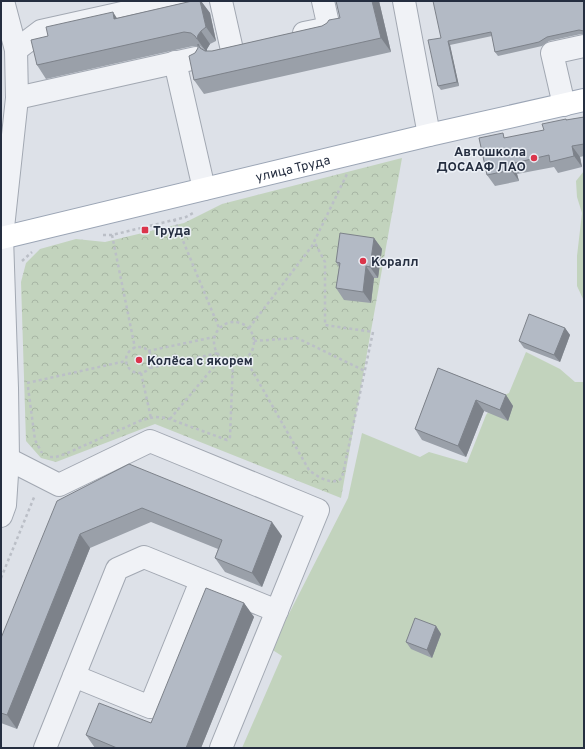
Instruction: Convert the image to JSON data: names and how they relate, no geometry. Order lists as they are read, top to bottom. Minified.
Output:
{"streets":{"main road":["улица Труда"]},"places":{"other":["Автошкола ДОСААФ ЛАО","Коралл","Колёса с якорем"],"transit":["Труда"]}}
